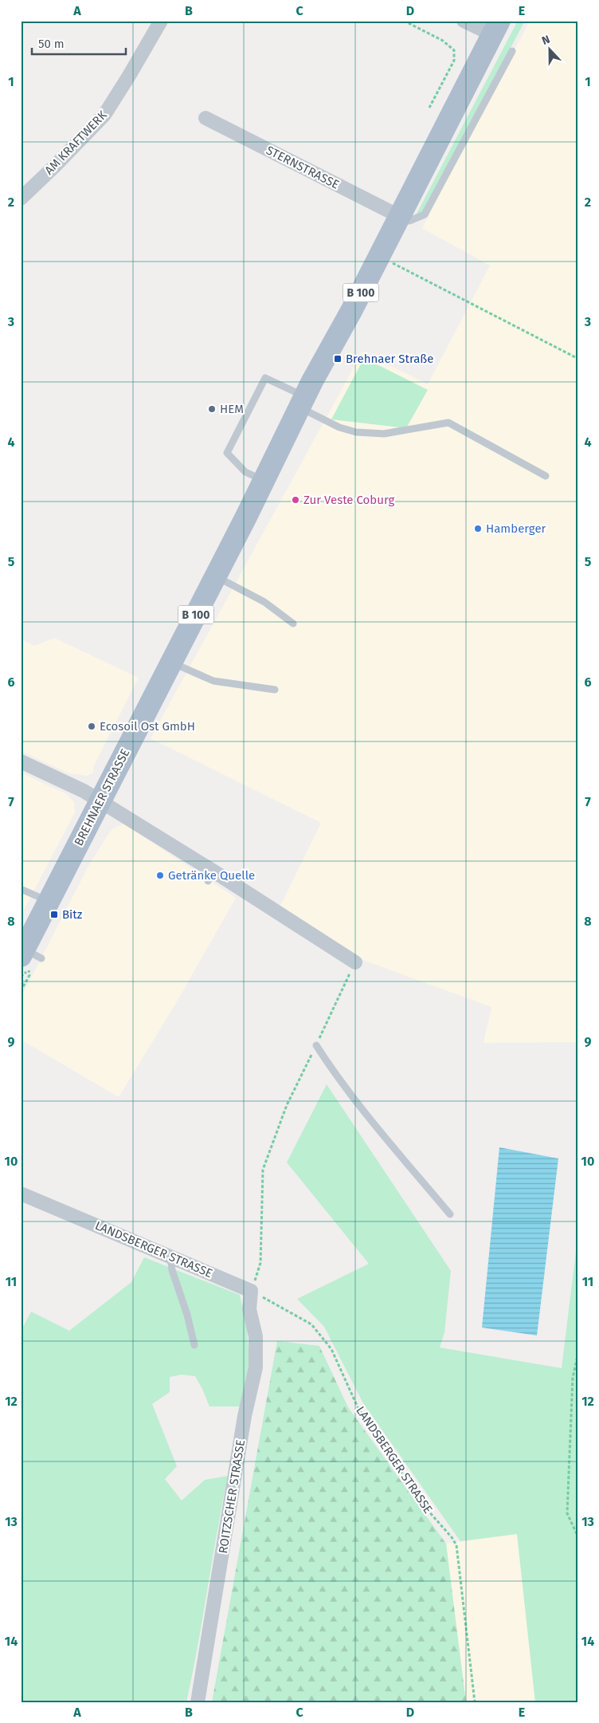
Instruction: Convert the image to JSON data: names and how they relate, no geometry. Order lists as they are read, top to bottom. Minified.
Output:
{"streets":{"main road":["B 100","BREHNAER STRASSE"],"street":["AM KRAFTWERK","STERNSTRASSE","LANDSBERGER STRASSE","ROITZSCHER STRASSE"]},"crossings":[["STERNSTRASSE","BREHNAER STRASSE"],["LANDSBERGER STRASSE","ROITZSCHER STRASSE"]],"places":{"transit":["Brehnaer Straße","Bitz"],"other":["HEM","Zur Veste Coburg","Hamberger","Ecosoil Ost GmbH","Getränke Quelle"]},"scale_bar":"50 m","north":"top","grid":{"columns":["A","B","C","D","E"],"rows":["1","2","3","4","5","6","7","8","9","10","11","12","13","14"]}}
